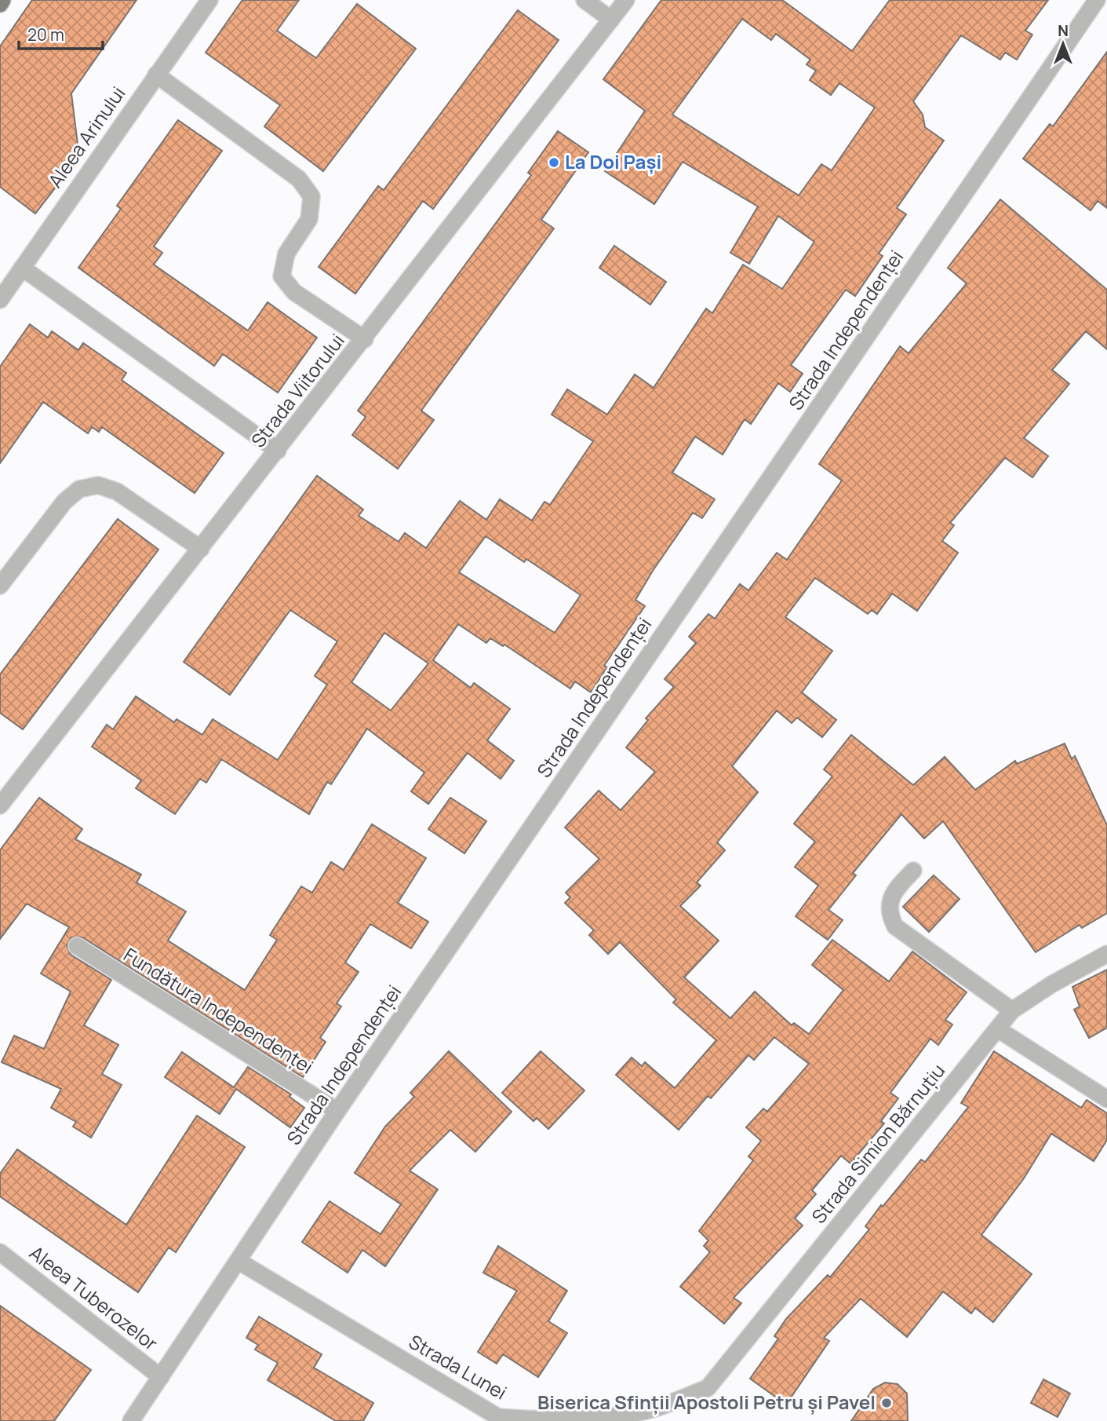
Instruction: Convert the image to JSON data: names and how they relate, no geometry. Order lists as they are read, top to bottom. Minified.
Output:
{"streets":{"street":["Aleea Arinului","Strada Independenței","Strada Viitorului","Fundătura Independenței","Strada Simion Bărnuțiu","Aleea Tuberozelor","Strada Lunei"]},"crossings":[["Strada Independenței","Fundătura Independenței"],["Strada Independenței","Aleea Tuberozelor"],["Strada Independenței","Strada Lunei"],["Strada Simion Bărnuțiu","Strada Lunei"]],"places":["La Doi Pași","Biserica Sfinții Apostoli Petru și Pavel"],"scale_bar":"20 m","north":"top"}
